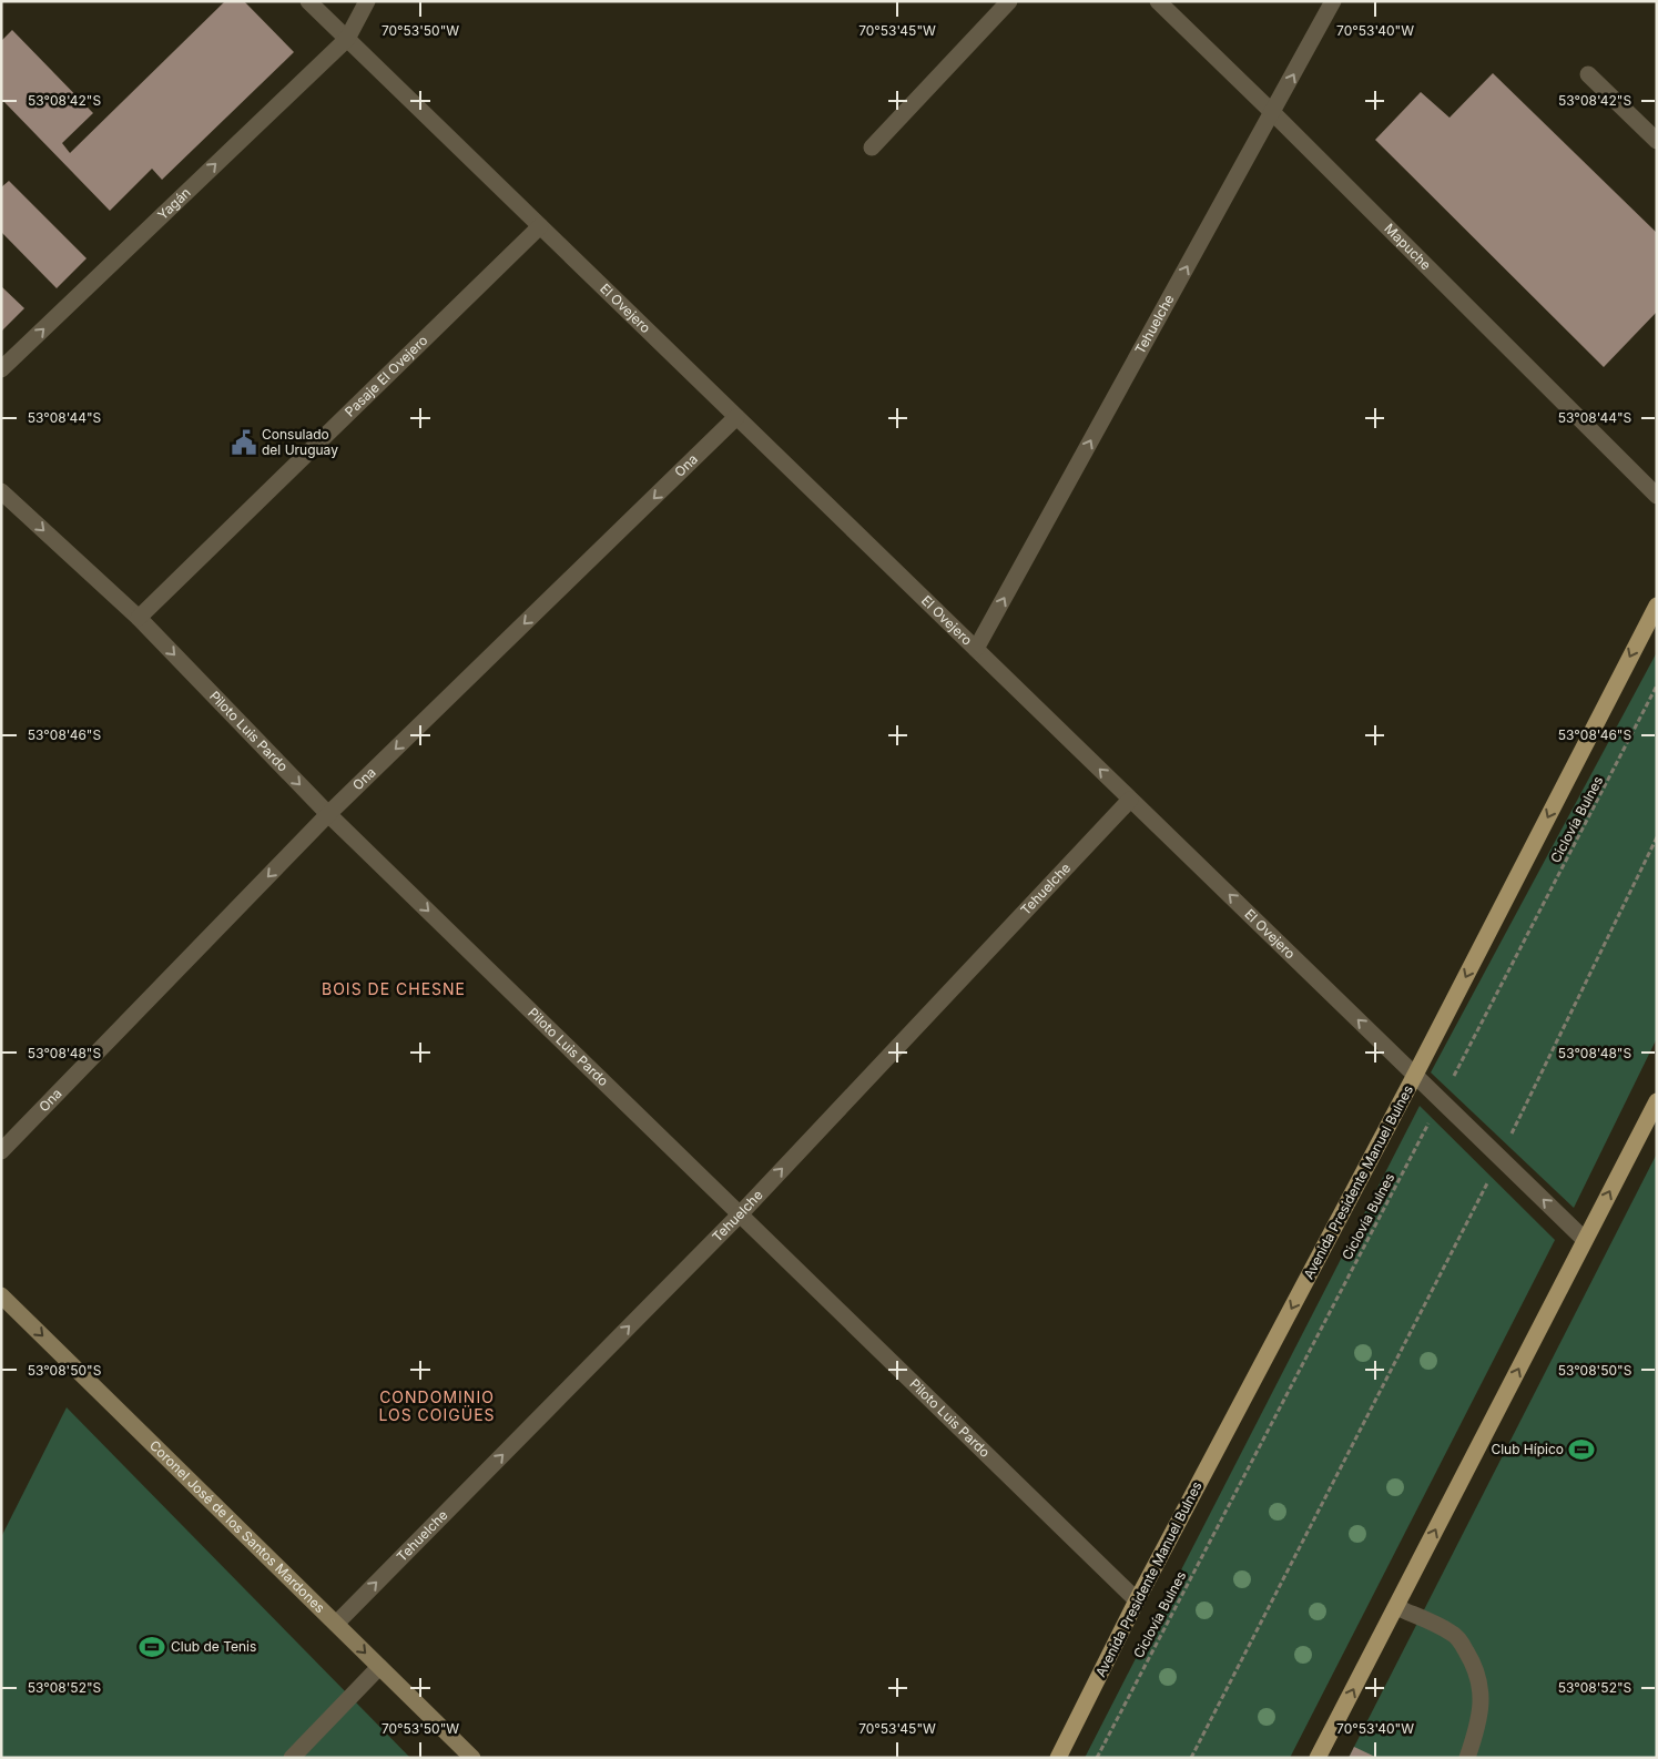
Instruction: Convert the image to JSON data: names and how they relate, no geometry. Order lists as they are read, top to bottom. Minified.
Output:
{"streets":{"main road":["Avenida Presidente Manuel Bulnes"],"street":["Yagán","Mapuche","El Ovejero","Tehuelche","Pasaje El Ovejero","Ona","Piloto Luis Pardo","Coronel José de los Santos Mardones"],"path":["Ciclovía Bulnes"]},"crossings":[["Yagán","El Ovejero"],["Mapuche","Tehuelche"],["El Ovejero","Tehuelche"],["El Ovejero","Pasaje El Ovejero"],["El Ovejero","Ona"],["El Ovejero","Ciclovía Bulnes"],["El Ovejero","Avenida Presidente Manuel Bulnes"],["Tehuelche","Piloto Luis Pardo"],["Tehuelche","Coronel José de los Santos Mardones"],["Pasaje El Ovejero","Piloto Luis Pardo"],["Ona","Piloto Luis Pardo"],["Piloto Luis Pardo","Avenida Presidente Manuel Bulnes"]],"one_way":["Yagán","El Ovejero","Tehuelche","Ona","Piloto Luis Pardo","Avenida Presidente Manuel Bulnes","Coronel José de los Santos Mardones"],"districts":["BOIS DE CHESNE","CONDOMINIO LOS COIGÜES"],"places":{"public building":["Consulado del Uruguay"],"sports":["Club Hípico","Club de Tenis"]},"coordinates":["70°53'50\"W","70°53'45\"W","70°53'40\"W","53°08'42\"S","53°08'44\"S","53°08'46\"S","53°08'48\"S","53°08'50\"S","53°08'52\"S"]}
